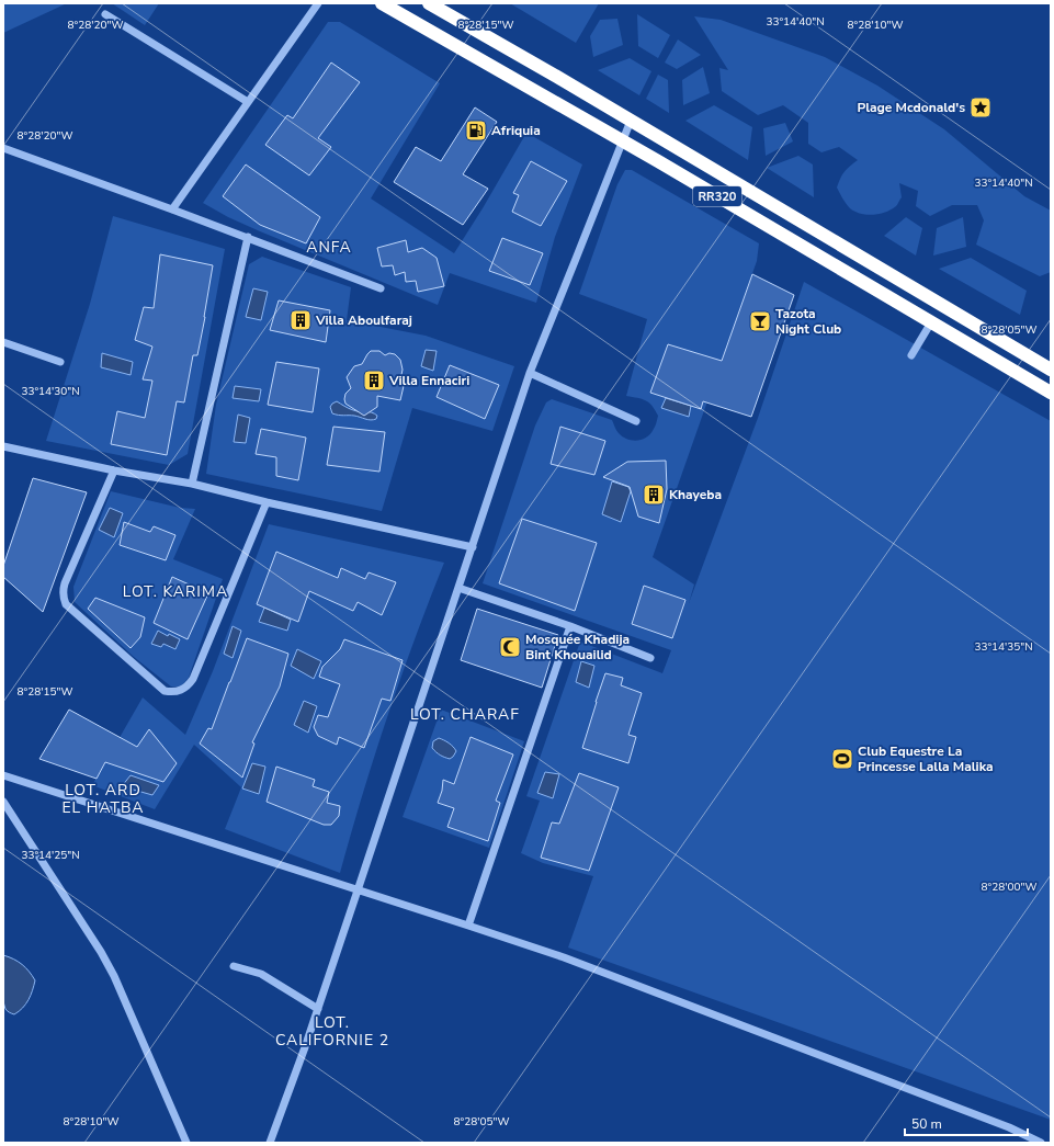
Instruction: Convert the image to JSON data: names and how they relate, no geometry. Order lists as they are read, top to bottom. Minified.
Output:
{"streets":{"highway":["RR320"]},"districts":["ANFA","LOT. KARIMA","LOT. CHARAF","LOT. ARD EL HATBA","LOT. CALIFORNIE 2"],"places":{"place":["Plage Mcdonald's"],"fuel station":["Afriquia"],"building":["Villa Aboulfaraj","Villa Ennaciri","Khayeba"],"bar":["Tazota Night Club"],"mosque":["Mosquée Khadija Bint Khouailid"],"sports":["Club Equestre La Princesse Lalla Malika"]},"scale_bar":"50 m","coordinates":["33°14'40\"N","8°28'20\"W","8°28'15\"W","8°28'10\"W","8°28'05\"W","33°14'30\"N","33°14'35\"N","33°14'25\"N","8°28'00\"W"]}
